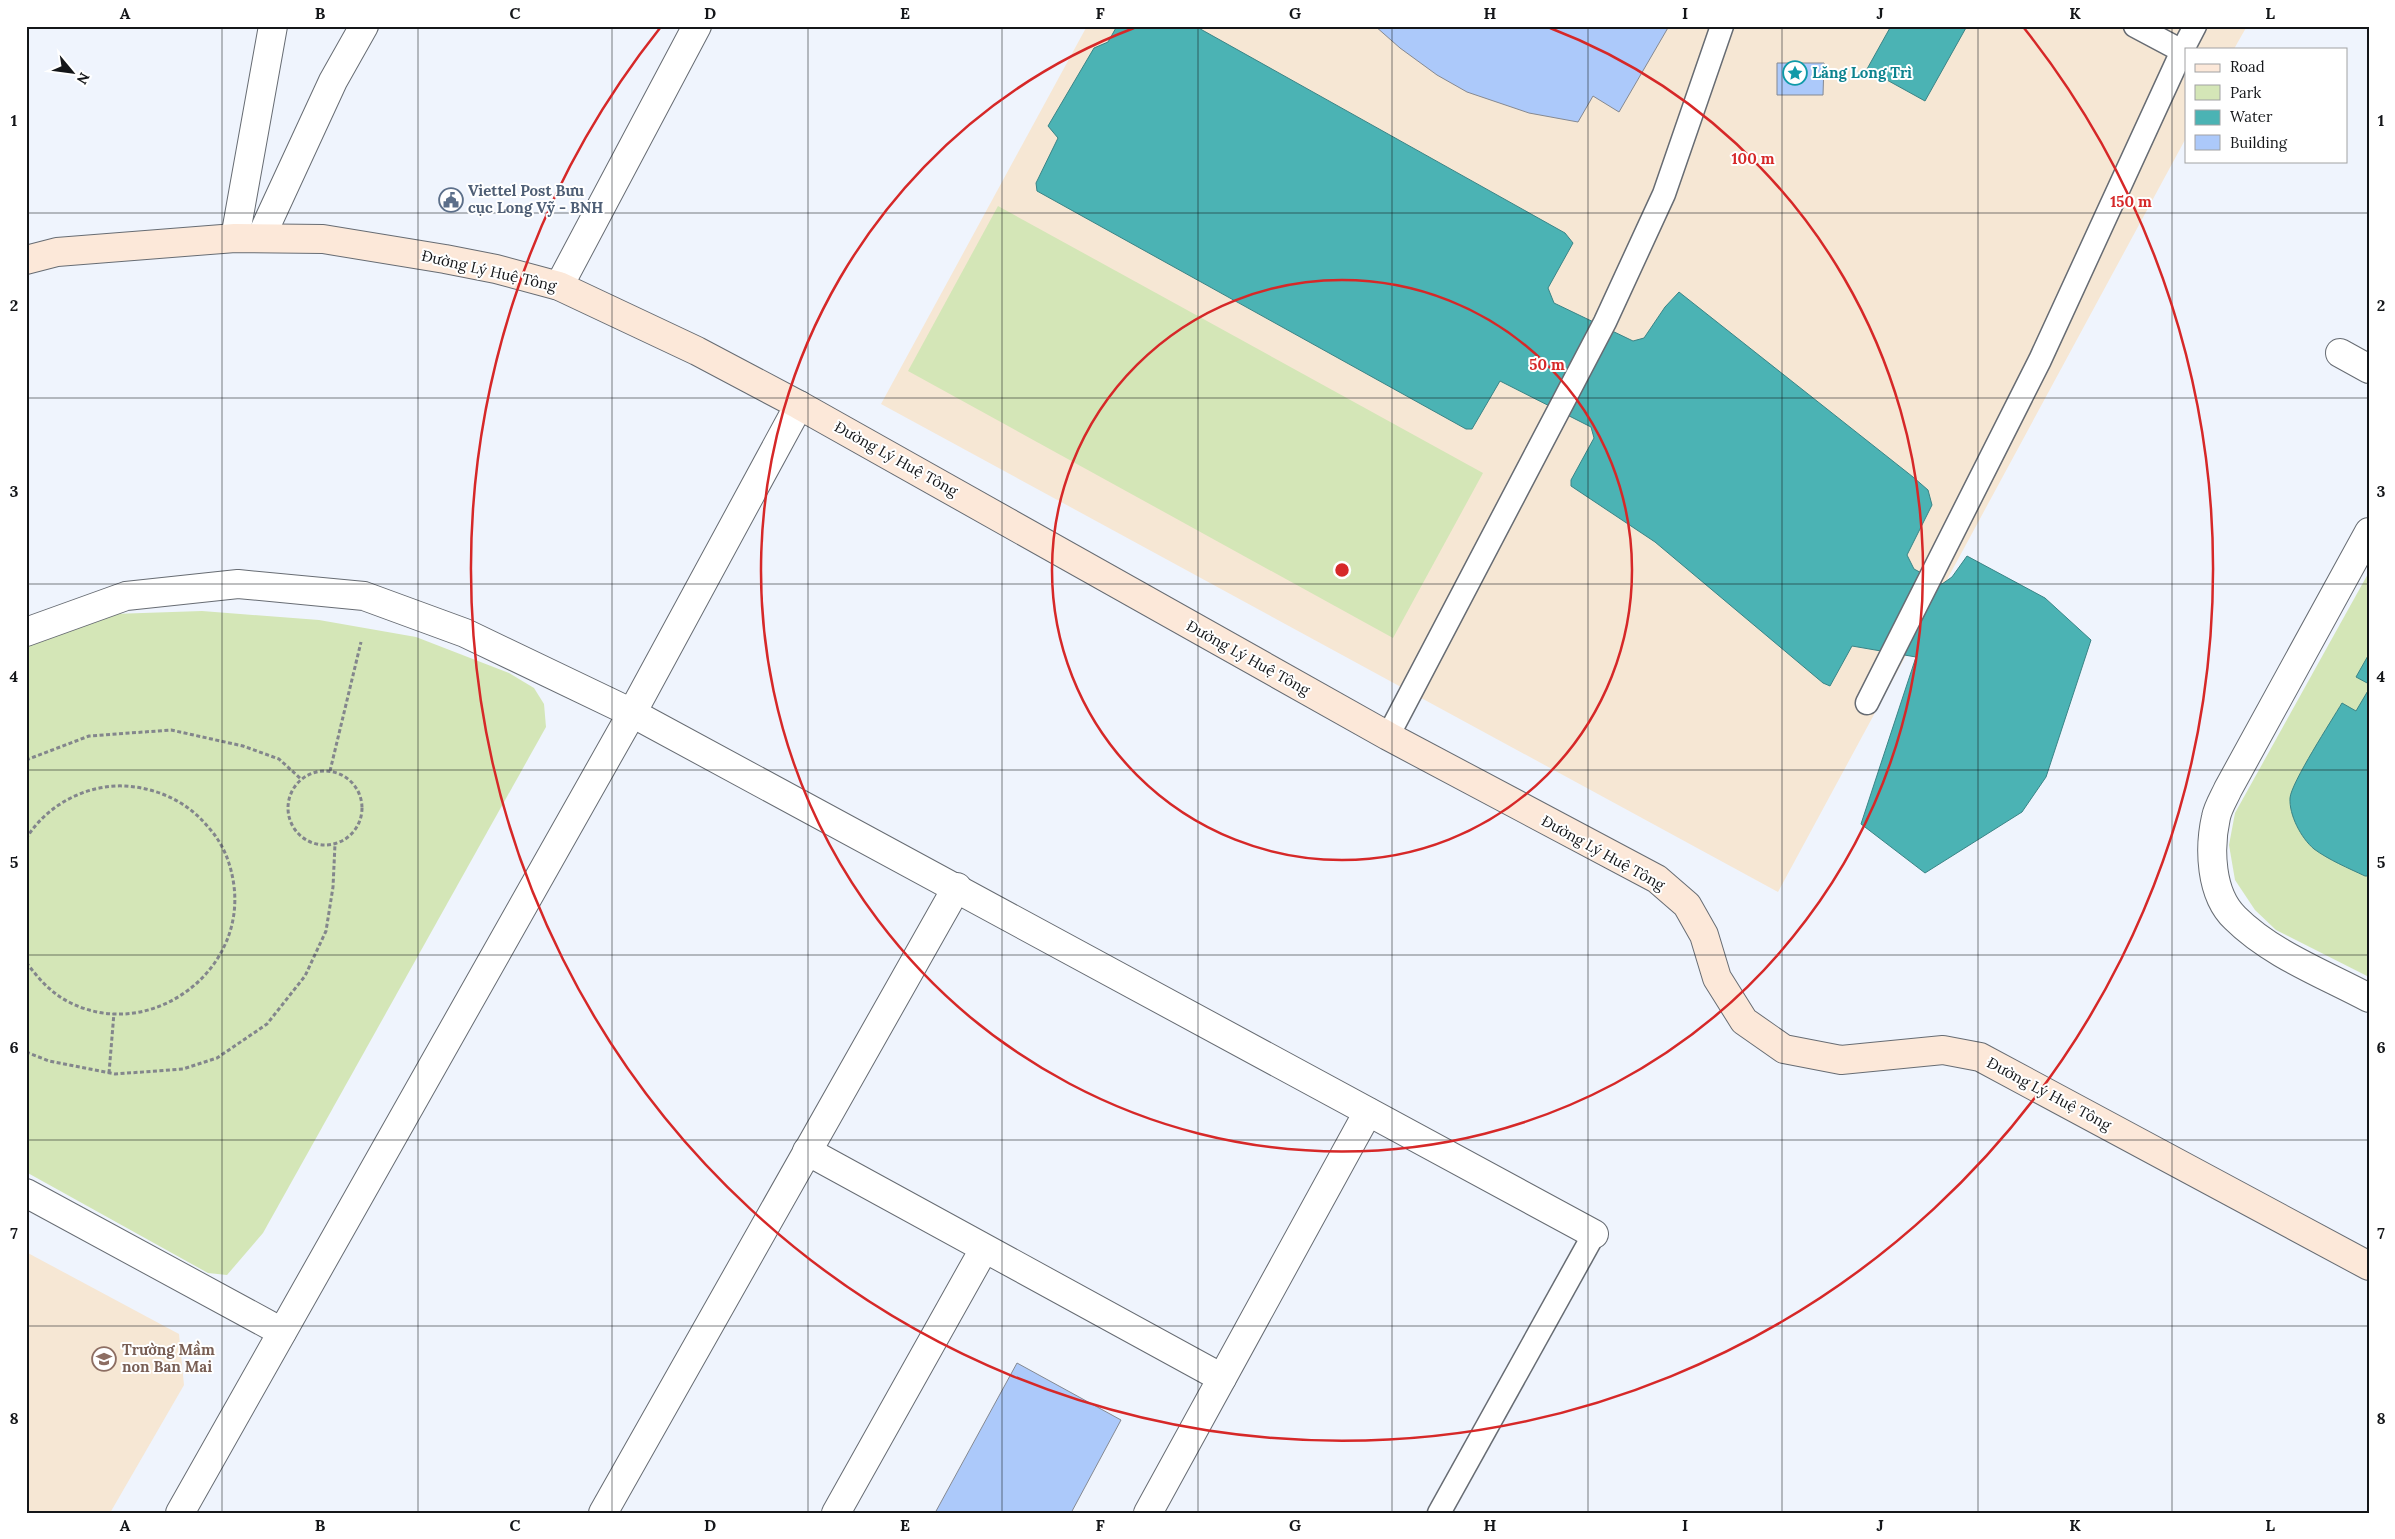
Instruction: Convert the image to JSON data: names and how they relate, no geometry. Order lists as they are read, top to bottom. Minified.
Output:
{"streets":{"main road":["Đường Lý Huệ Tông"]},"places":{"place":["Lăng Long Trì"],"public building":["Viettel Post Bưu cục Long Vỹ - BNH"],"school or university":["Trường Mầm non Ban Mai"]},"legend":["Road","Park","Water","Building"],"north":"bottom right","grid":{"columns":["A","B","C","D","E","F","G","H","I","J","K","L"],"rows":["1","2","3","4","5","6","7","8"]},"rings":["100 m","150 m","50 m"]}
